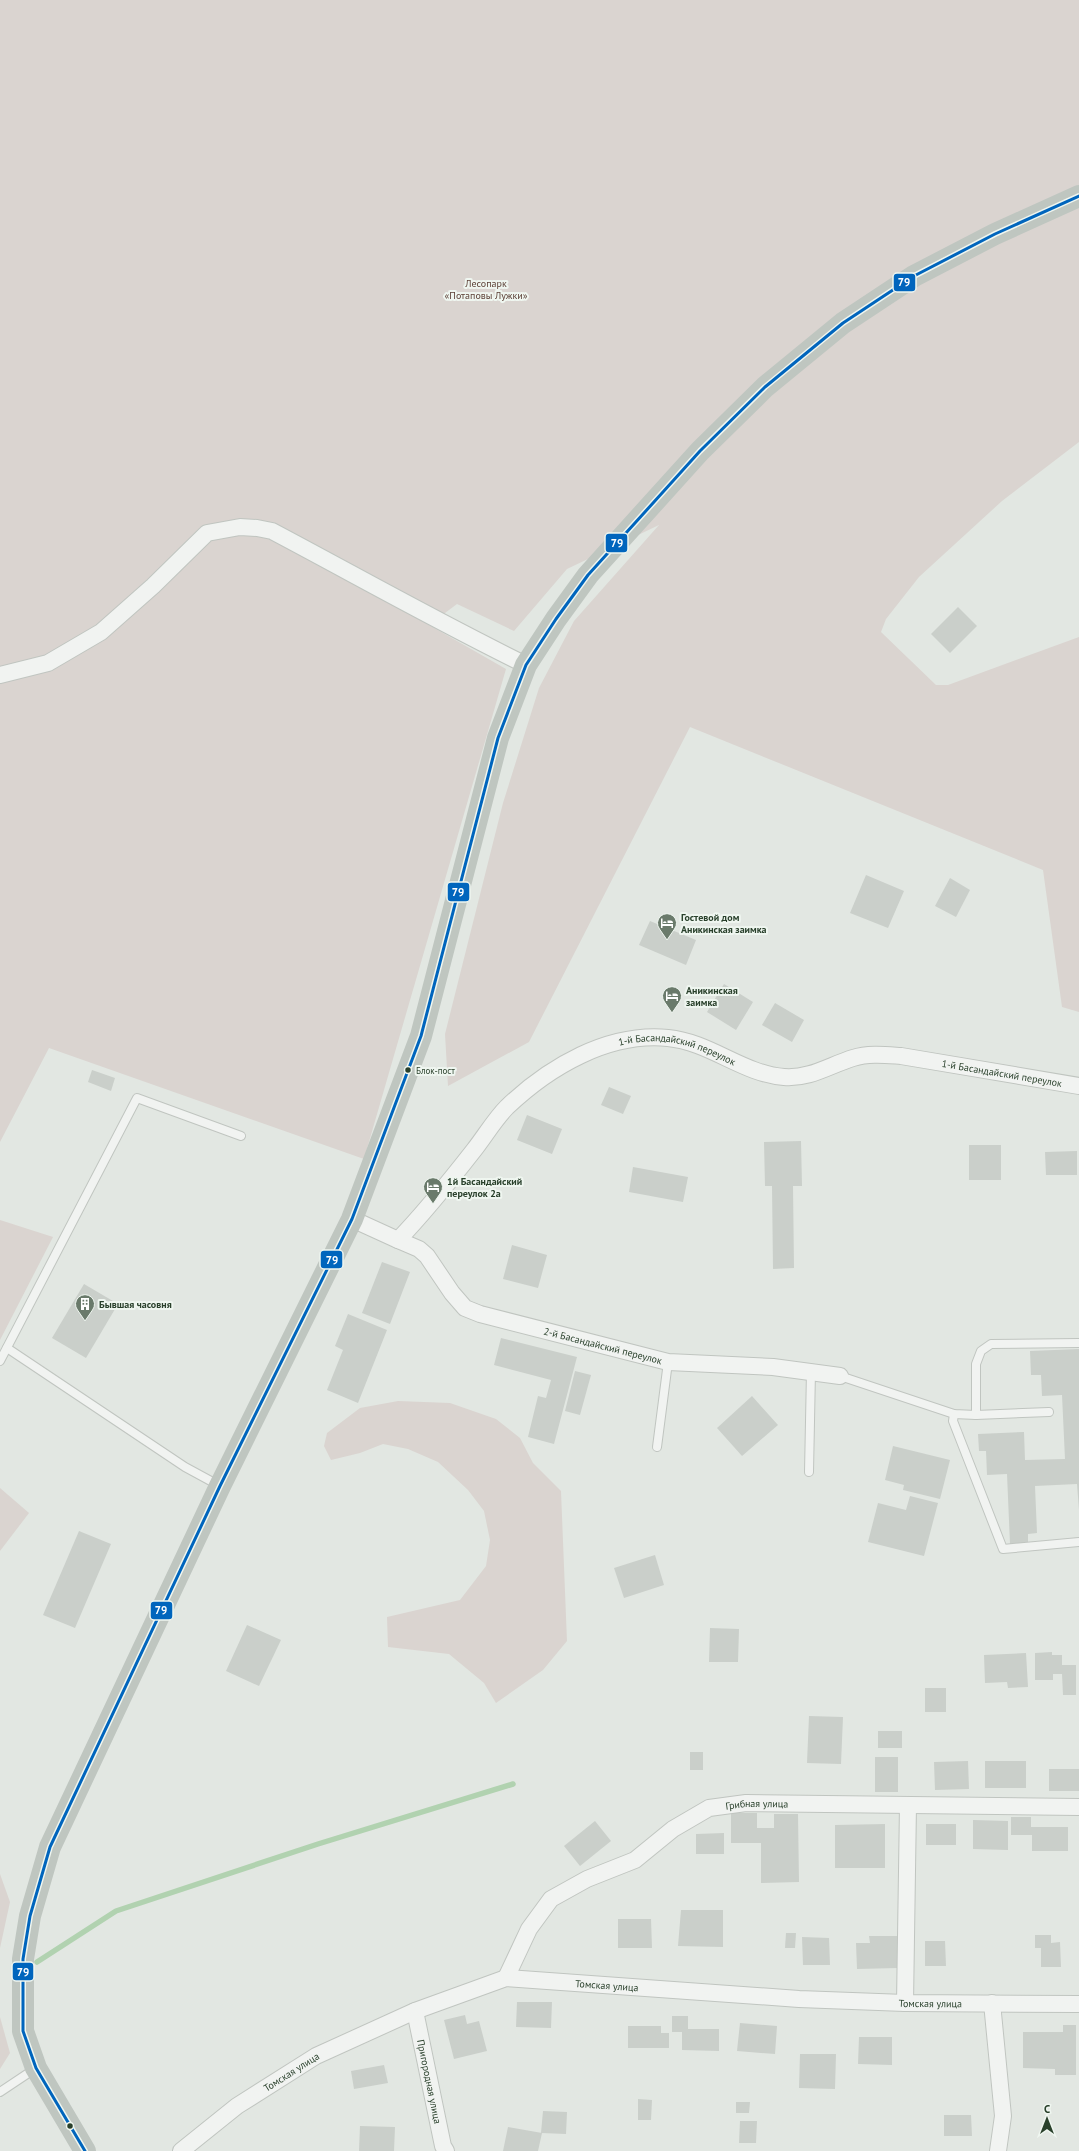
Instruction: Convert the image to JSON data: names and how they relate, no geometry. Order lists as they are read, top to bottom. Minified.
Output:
{"streets":{"street":["1-й Басандайский переулок","2-й Басандайский переулок","Грибная улица","Томская улица","Пригородная улица"]},"crossings":[["1-й Басандайский переулок","2-й Басандайский переулок"],["Грибная улица","Томская улица"],["Томская улица","Пригородная улица"]],"parks":["Лесопарк «Потаповы Лужки»"],"places":{"hotel":["Гостевой дом Аникинская заимка","Аникинская заимка","1й Басандайский переулок 2а"],"other":["Блок-пост"],"building":["Бывшая часовня"]},"lines":["transit line 79"],"north":"top"}
